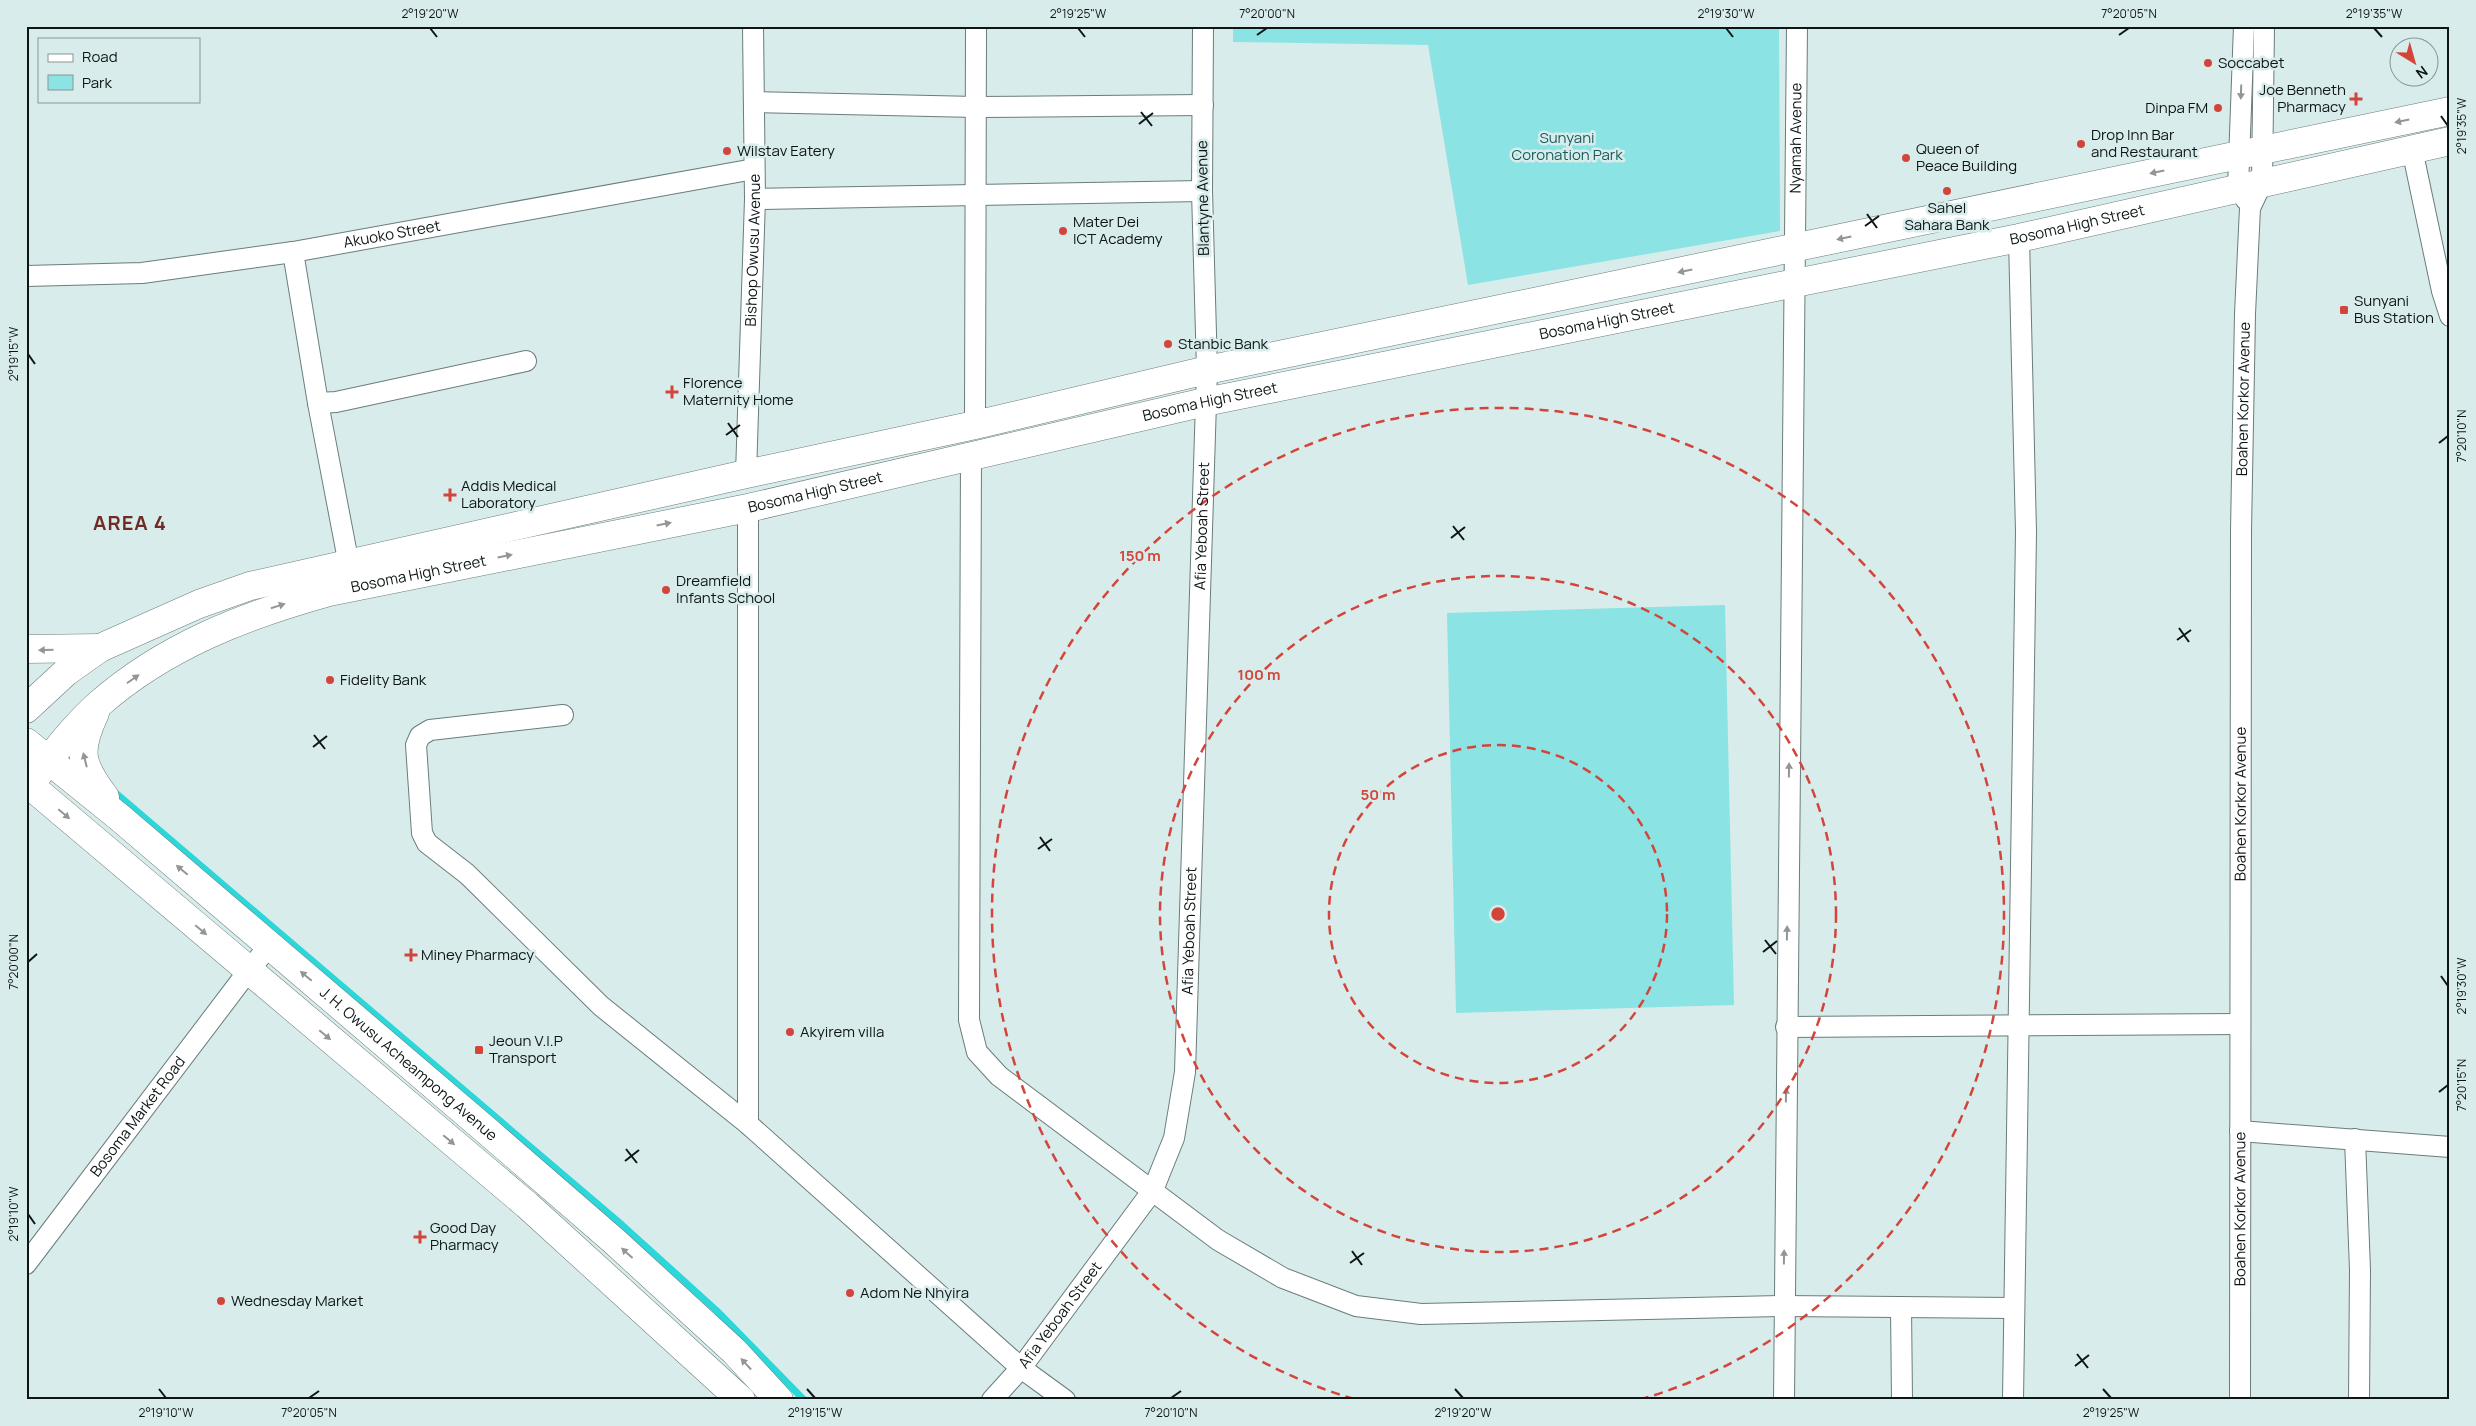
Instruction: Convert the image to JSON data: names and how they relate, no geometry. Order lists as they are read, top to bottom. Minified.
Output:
{"streets":{"street":["Nyamah Avenue","Blantyne Avenue","Bosoma High Street","Akuoko Street","Bishop Owusu Avenue","Boahen Korkor Avenue","Afia Yeboah Street","J. H. Owusu Acheampong Avenue","Bosoma Market Road"]},"crossings":[["Nyamah Avenue","Bosoma High Street"],["Blantyne Avenue","Bosoma High Street"],["Blantyne Avenue","Afia Yeboah Street"],["Bosoma High Street","Bishop Owusu Avenue"],["Bosoma High Street","Boahen Korkor Avenue"],["Bosoma High Street","Afia Yeboah Street"],["Bosoma High Street","J. H. Owusu Acheampong Avenue"],["Akuoko Street","Bishop Owusu Avenue"],["J. H. Owusu Acheampong Avenue","Bosoma Market Road"]],"one_way":["Nyamah Avenue"],"districts":["AREA 4"],"parks":["Sunyani Coronation Park"],"places":{"other":["Soccabet","Dinpa FM","Drop Inn Bar and Restaurant","Wilstav Eatery","Queen of Peace Building","Sahel Sahara Bank","Mater Dei ICT Academy","Stanbic Bank","Dreamfield Infants School","Fidelity Bank","Akyirem villa","Adom Ne Nhyira","Wednesday Market"],"health":["Joe Benneth Pharmacy","Florence Maternity Home","Addis Medical Laboratory","Miney Pharmacy","Good Day Pharmacy"],"transit":["Sunyani Bus Station","Jeoun V.I.P Transport"]},"legend":["Road","Park"],"north":"bottom right","coordinates":["2°19'20\"W","2°19'25\"W","7°20'00\"N","2°19'30\"W","7°20'05\"N","2°19'35\"W","2°19'15\"W","7°20'10\"N","7°20'15\"N","2°19'10\"W"],"rings":["150 m","100 m","50 m"]}
